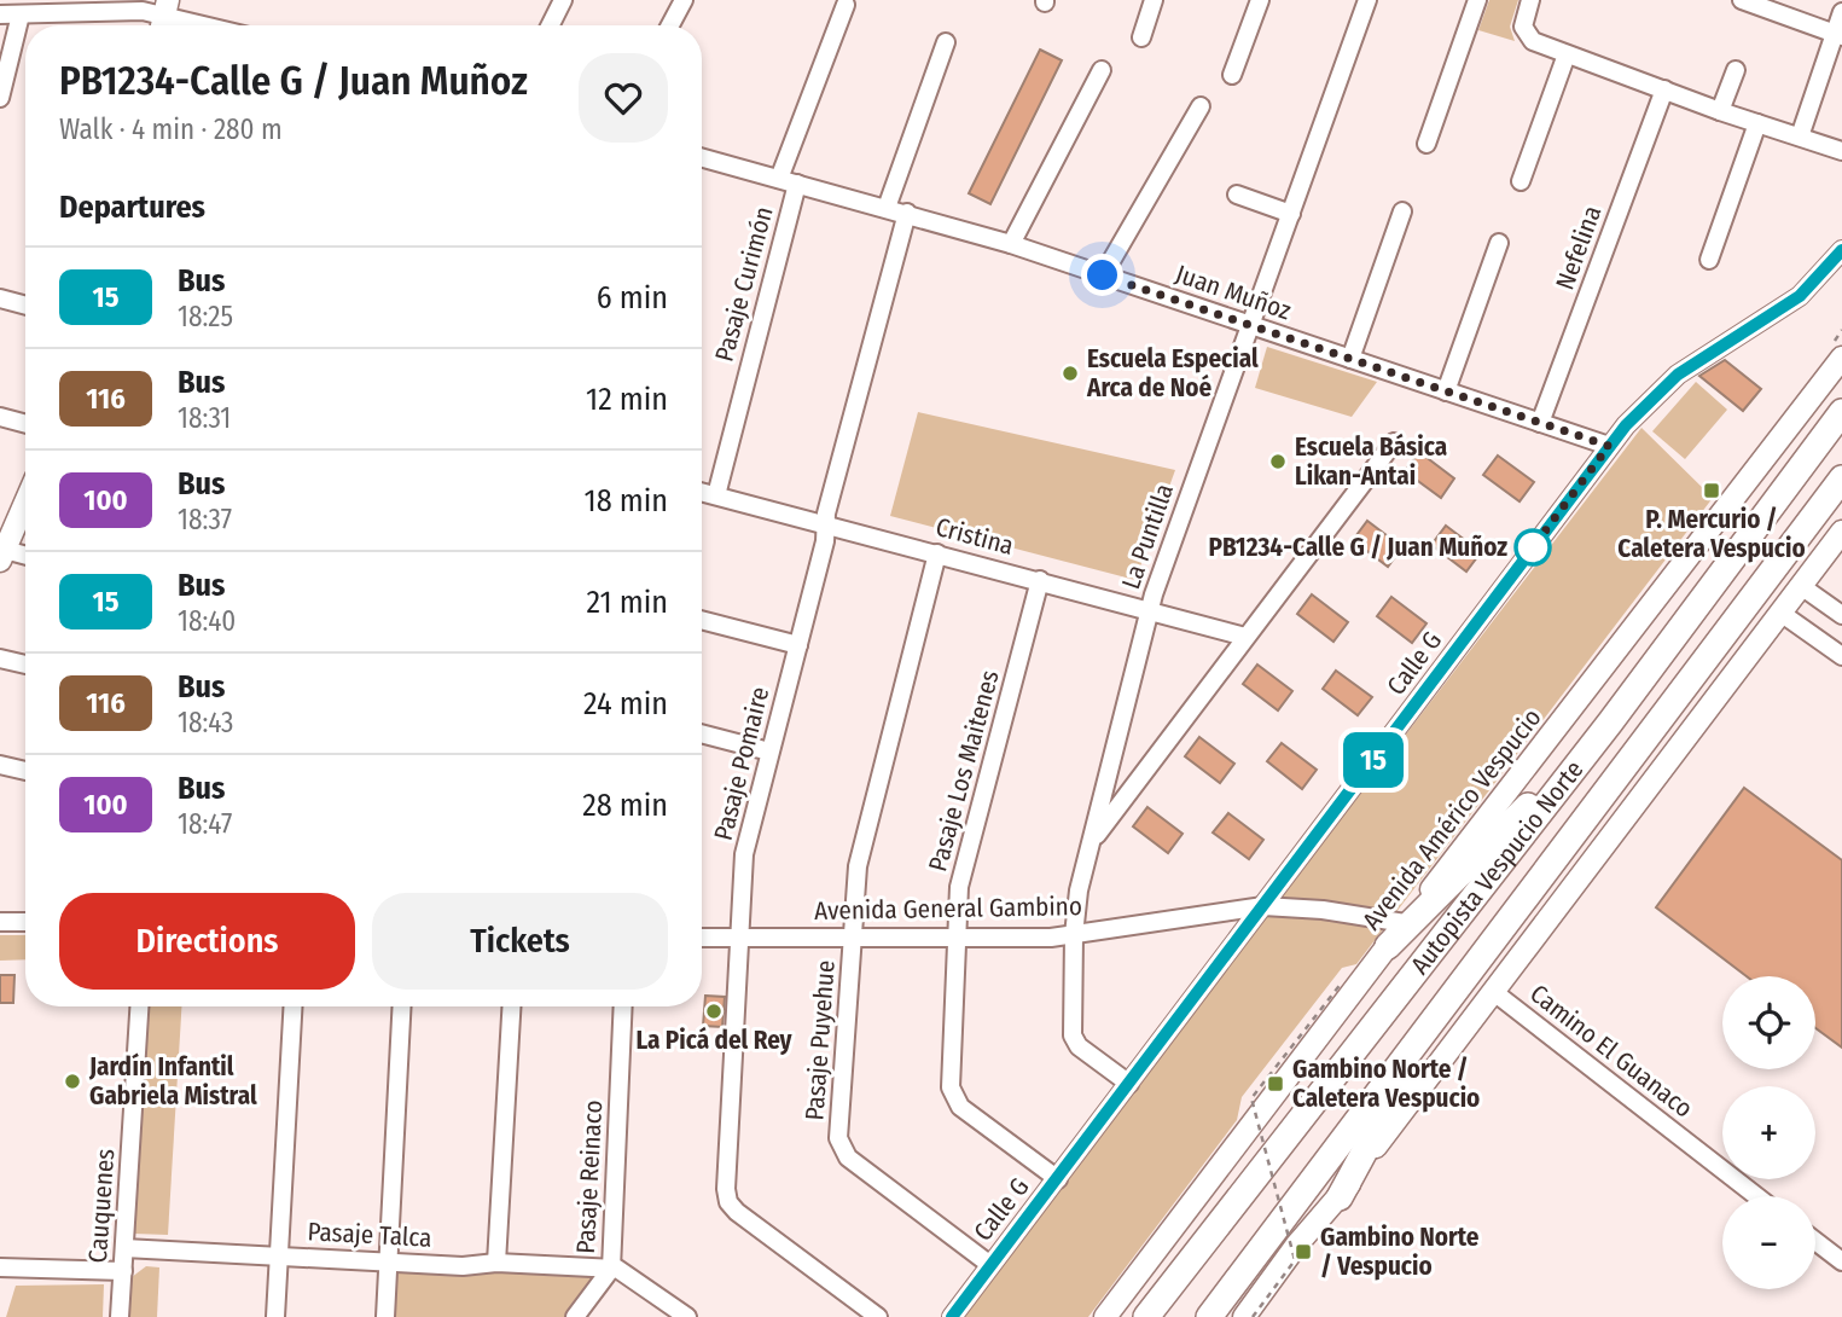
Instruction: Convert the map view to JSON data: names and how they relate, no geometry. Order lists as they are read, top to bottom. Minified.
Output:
{"streets":{"highway":["Autopista Vespucio Norte"],"main road":["Avenida Américo Vespucio"],"street":["Nefelina","Pasaje Curimón","Juan Muñoz","Cristina","La Puntilla","Calle G","Pasaje Pomaire","Pasaje Los Maitenes","Avenida General Gambino","Pasaje Puyehue","Camino El Guanaco","Pasaje Reinaco","Cauquenes","Pasaje Talca"]},"crossings":[["Nefelina","Juan Muñoz"],["Pasaje Curimón","Juan Muñoz"],["Pasaje Curimón","Cristina"],["Juan Muñoz","La Puntilla"],["Juan Muñoz","Calle G"],["Juan Muñoz","Pasaje Pomaire"],["Cristina","La Puntilla"],["Cristina","Pasaje Pomaire"],["Cristina","Pasaje Los Maitenes"],["Cristina","Pasaje Puyehue"],["La Puntilla","Calle G"],["La Puntilla","Avenida General Gambino"],["Calle G","Pasaje Los Maitenes"],["Calle G","Avenida General Gambino"],["Calle G","Pasaje Puyehue"],["Pasaje Pomaire","Avenida General Gambino"],["Pasaje Los Maitenes","Avenida General Gambino"],["Avenida Américo Vespucio","Avenida General Gambino"],["Avenida General Gambino","Pasaje Puyehue"],["Pasaje Reinaco","Pasaje Talca"],["Cauquenes","Pasaje Talca"]],"places":{"other":["Escuela Especial Arca de Noé","Escuela Básica Likan-Antai","PB1234-Calle G / Juan Muñoz","La Picá del Rey","Jardín Infantil Gabriela Mistral"],"transit":["P. Mercurio / Caletera Vespucio","Gambino Norte / Caletera Vespucio","Gambino Norte / Vespucio"]},"lines":["bus line 15"],"page":{"on_map":"15","heading":[["PB1234-Calle G / Juan Muñoz","Walk · 4 min · 280 m"],"Departures"],"list":[{"mark":"15","name":"Bus","note":"18:25","value":"6 min"},{"mark":"116","name":"Bus","note":"18:31","value":"12 min"},{"mark":"100","name":"Bus","note":"18:37","value":"18 min"},{"mark":"15","name":"Bus","note":"18:40","value":"21 min"},{"mark":"116","name":"Bus","note":"18:43","value":"24 min"},{"mark":"100","name":"Bus","note":"18:47","value":"28 min"}],"buttons":["Directions","Tickets"],"map_buttons":["+","−"]}}
